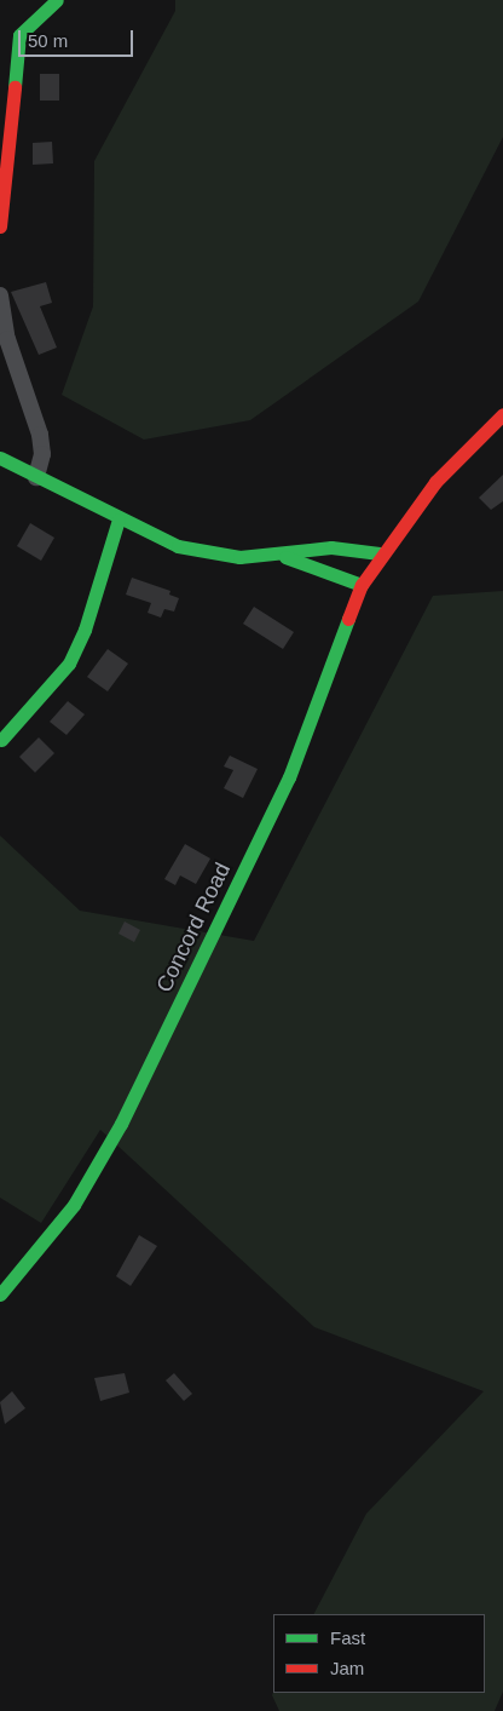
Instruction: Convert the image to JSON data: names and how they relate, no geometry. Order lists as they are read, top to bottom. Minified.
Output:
{"streets":{"main road":["Concord Road"]},"legend":["Fast","Jam"],"scale_bar":"50 m"}
